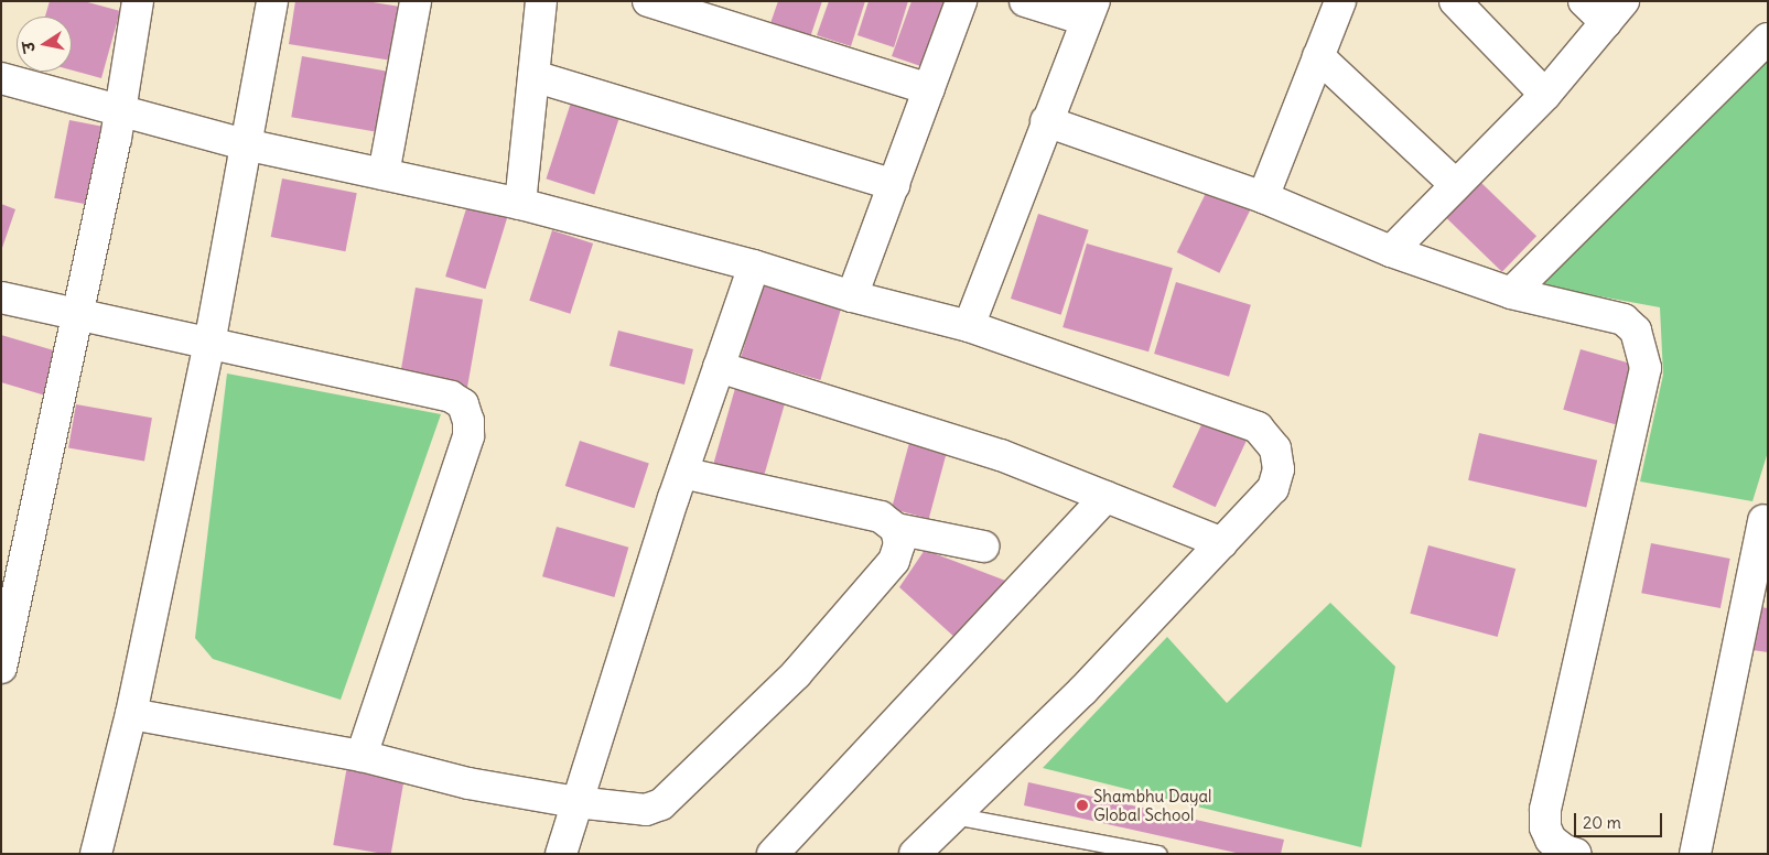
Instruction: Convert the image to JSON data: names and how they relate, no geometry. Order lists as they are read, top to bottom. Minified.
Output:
{"places":["Shambhu Dayal Global School"],"scale_bar":"20 m","north":"left"}
